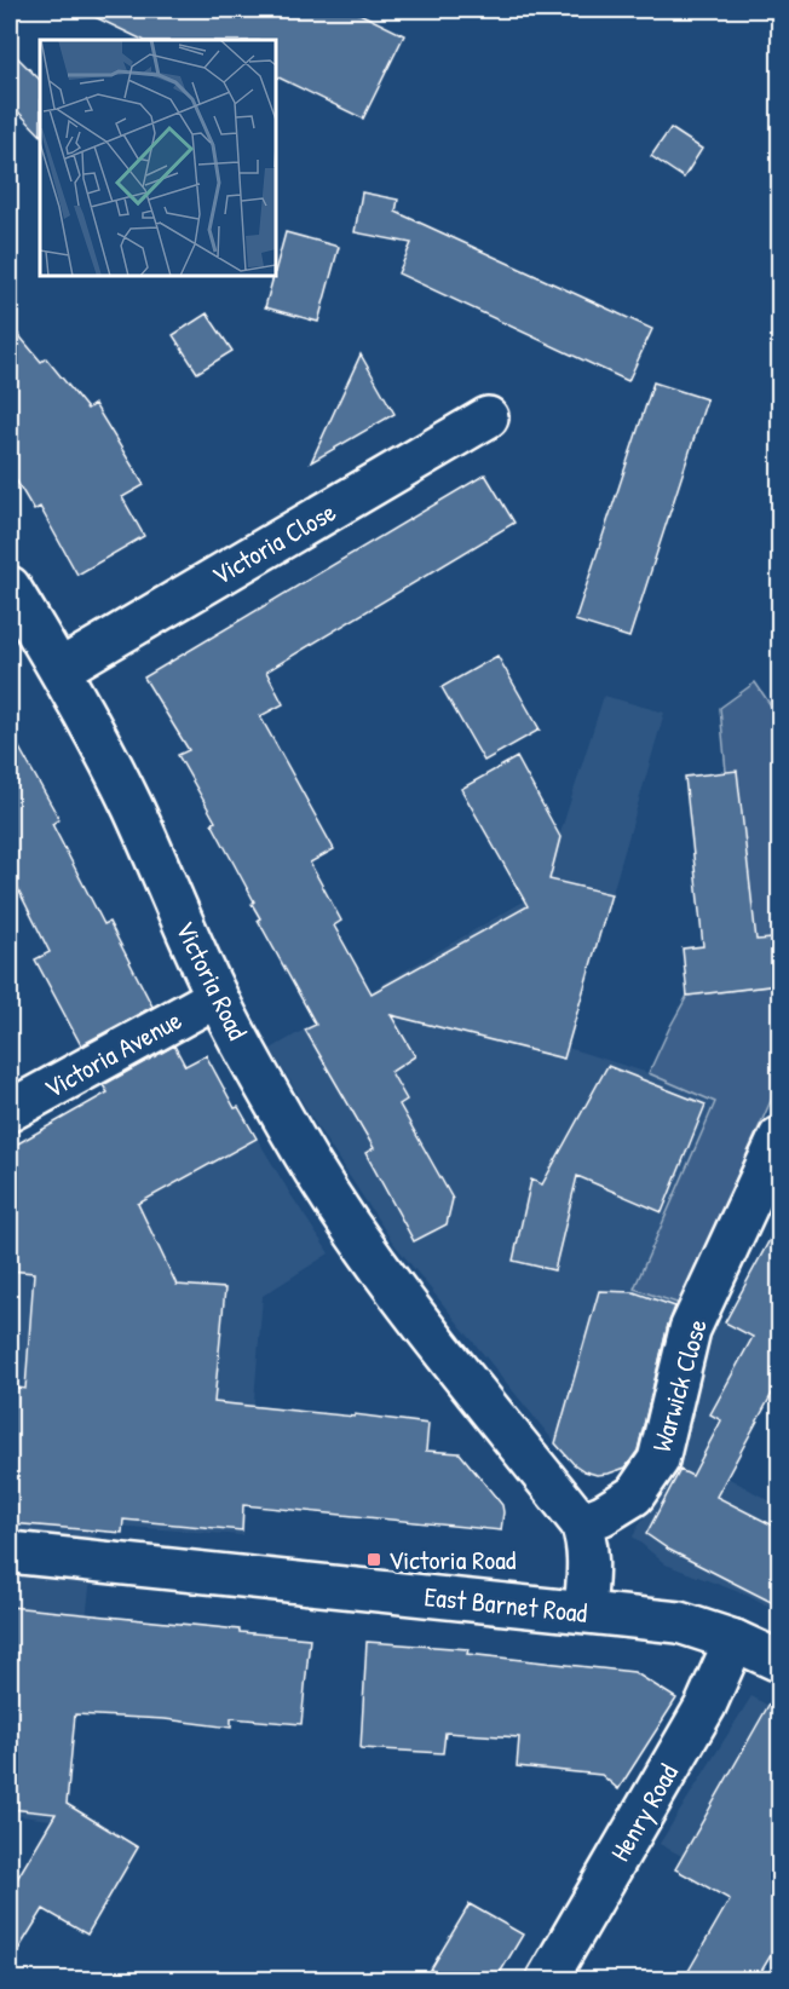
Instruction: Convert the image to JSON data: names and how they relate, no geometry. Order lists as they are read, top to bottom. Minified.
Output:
{"streets":{"street":["Victoria Close","Victoria Road","Victoria Avenue","Warwick Close","East Barnet Road","Henry Road"]},"crossings":[["Victoria Close","Victoria Road"],["Victoria Road","Victoria Avenue"],["Victoria Road","Warwick Close"],["Victoria Road","East Barnet Road"],["East Barnet Road","Henry Road"]],"places":{"transit":["Victoria Road"]}}
